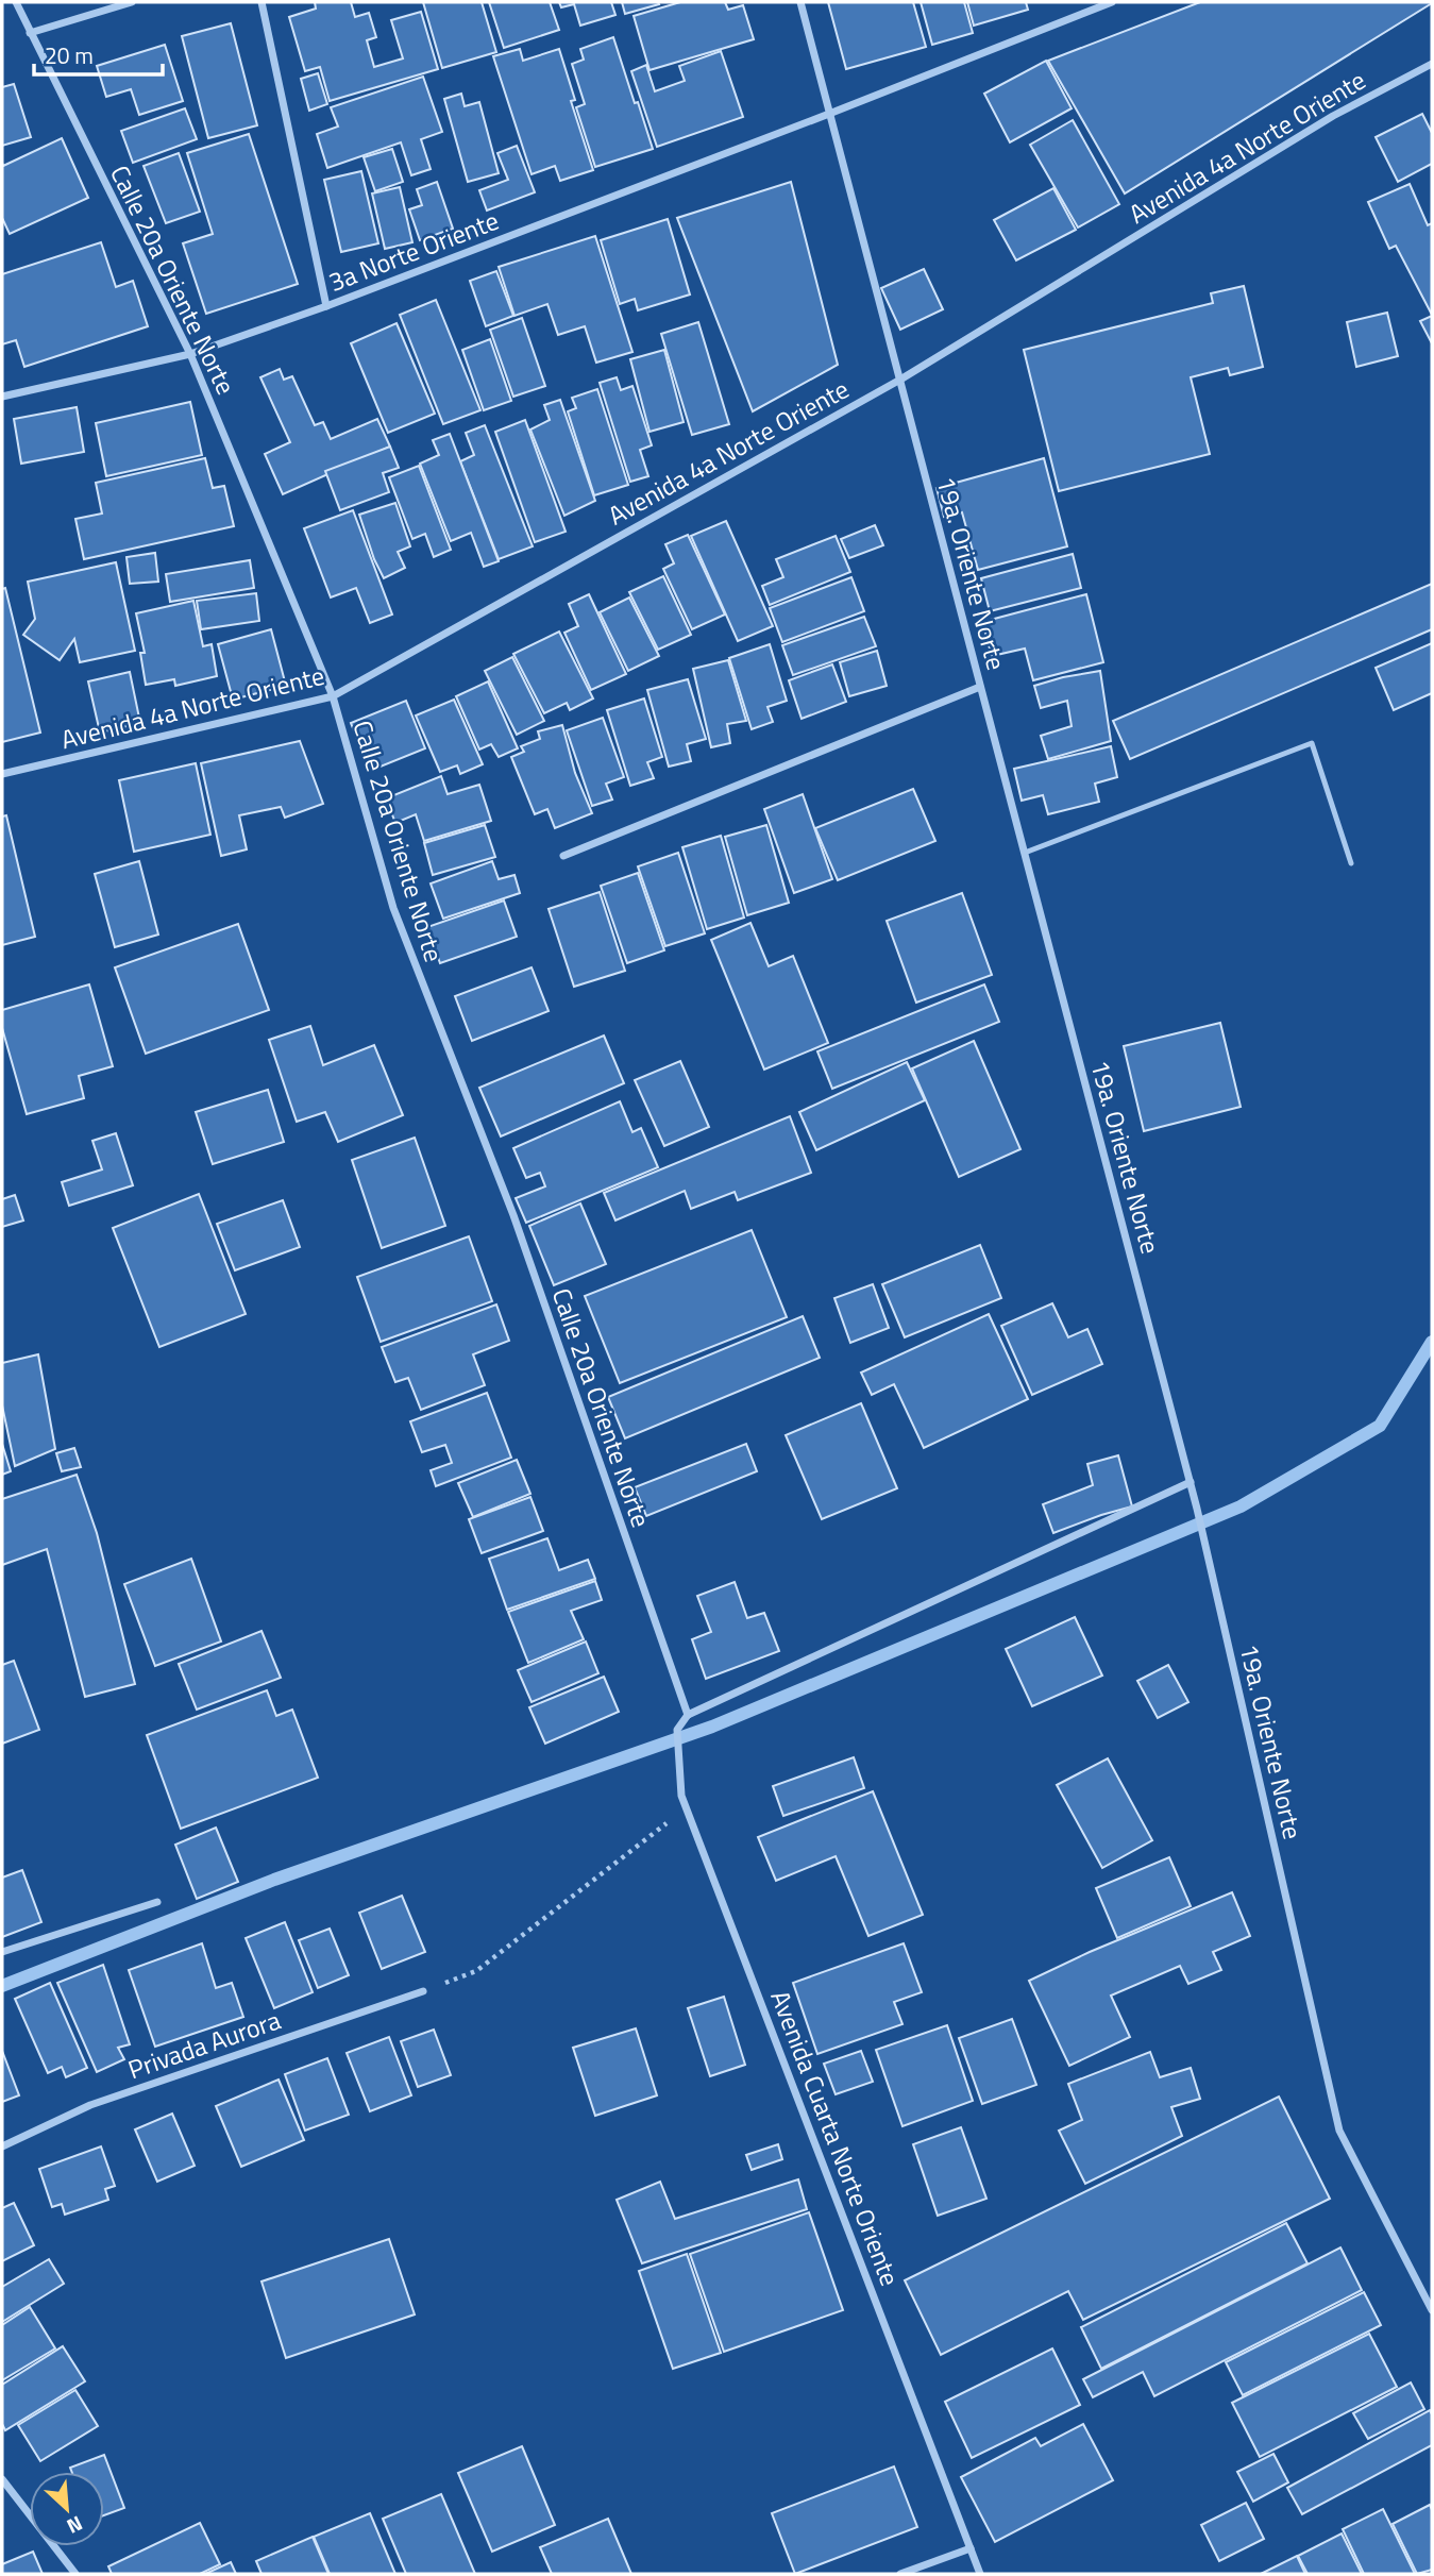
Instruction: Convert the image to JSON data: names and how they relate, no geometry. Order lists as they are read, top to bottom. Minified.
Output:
{"streets":{"street":["Avenida 4a Norte Oriente","3a Norte Oriente","Calle 20a Oriente Norte","19a. Oriente Norte","Privada Aurora","Avenida Cuarta Norte Oriente"]},"crossings":[["Avenida 4a Norte Oriente","Calle 20a Oriente Norte"],["Avenida 4a Norte Oriente","19a. Oriente Norte"],["3a Norte Oriente","Calle 20a Oriente Norte"],["3a Norte Oriente","19a. Oriente Norte"],["Calle 20a Oriente Norte","Avenida Cuarta Norte Oriente"]],"scale_bar":"20 m","north":"bottom right"}
